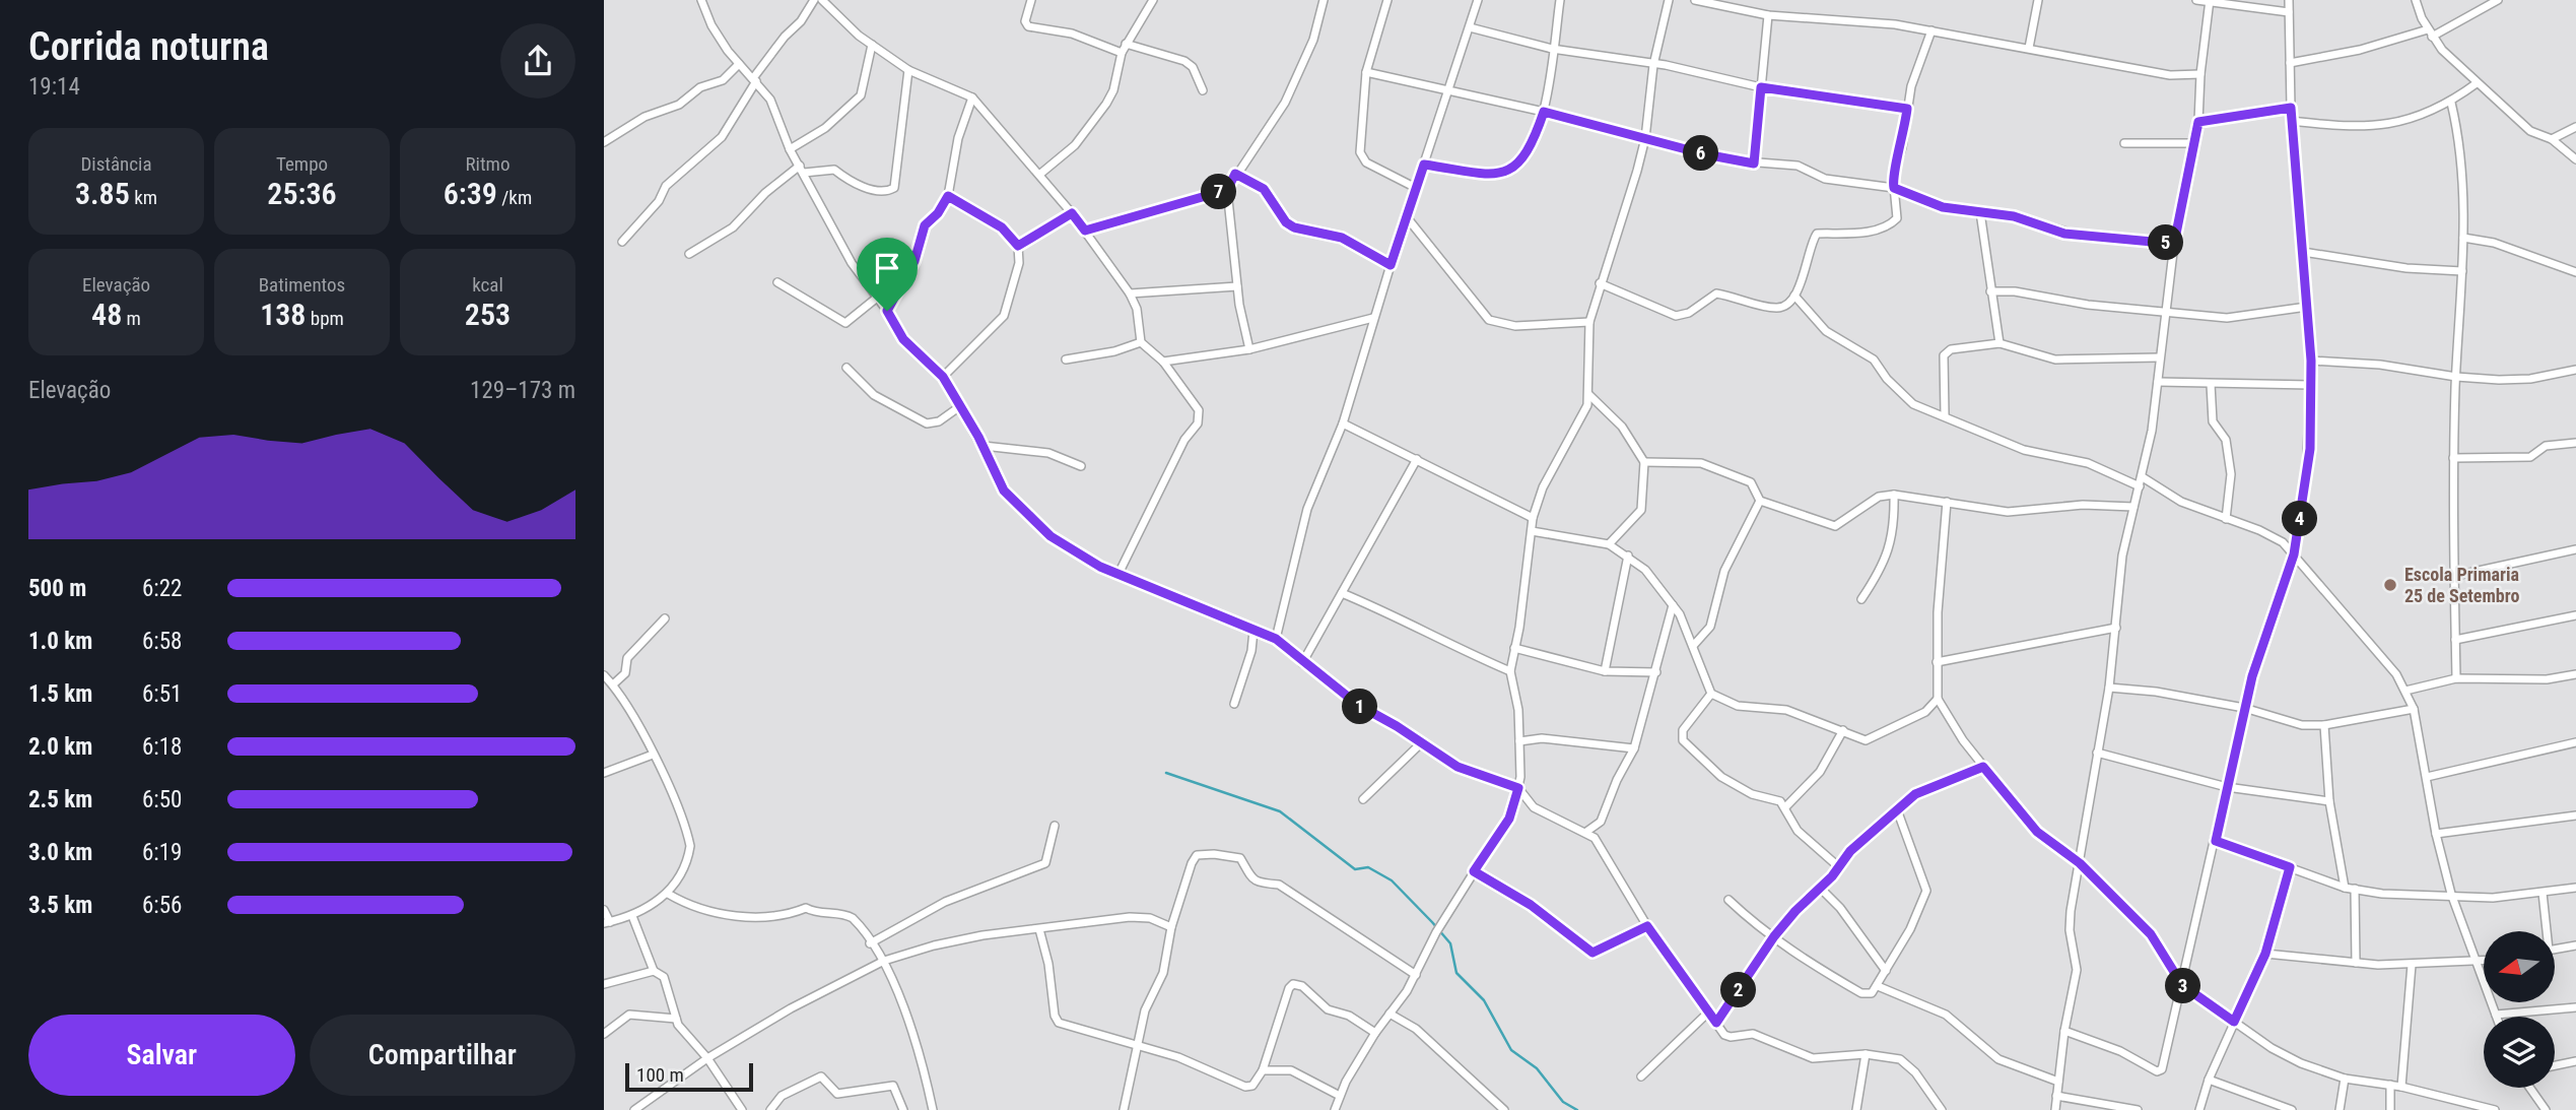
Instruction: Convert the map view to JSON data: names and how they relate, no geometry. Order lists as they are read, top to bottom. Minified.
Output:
{"places":["Escola Primaria 25 de Setembro"],"scale_bar":"100 m","north":"left","page":{"heading":["Corrida noturna","19:14"],"stats":[["Distância","3.85 km"],["Tempo","25:36"],["Ritmo","6:39 /km"],["Elevação","48 m"],["Batimentos","138 bpm"],["kcal","253"]],"pins":["6","7","5","4","1","3","2"],"chart":["Elevação","129–173 m"],"list":[{"name":"500 m","note":"6:22"},{"name":"1.0 km","note":"6:58"},{"name":"1.5 km","note":"6:51"},{"name":"2.0 km","note":"6:18"},{"name":"2.5 km","note":"6:50"},{"name":"3.0 km","note":"6:19"},{"name":"3.5 km","note":"6:56"}],"buttons":["Salvar","Compartilhar"],"scale":"100 m"}}
